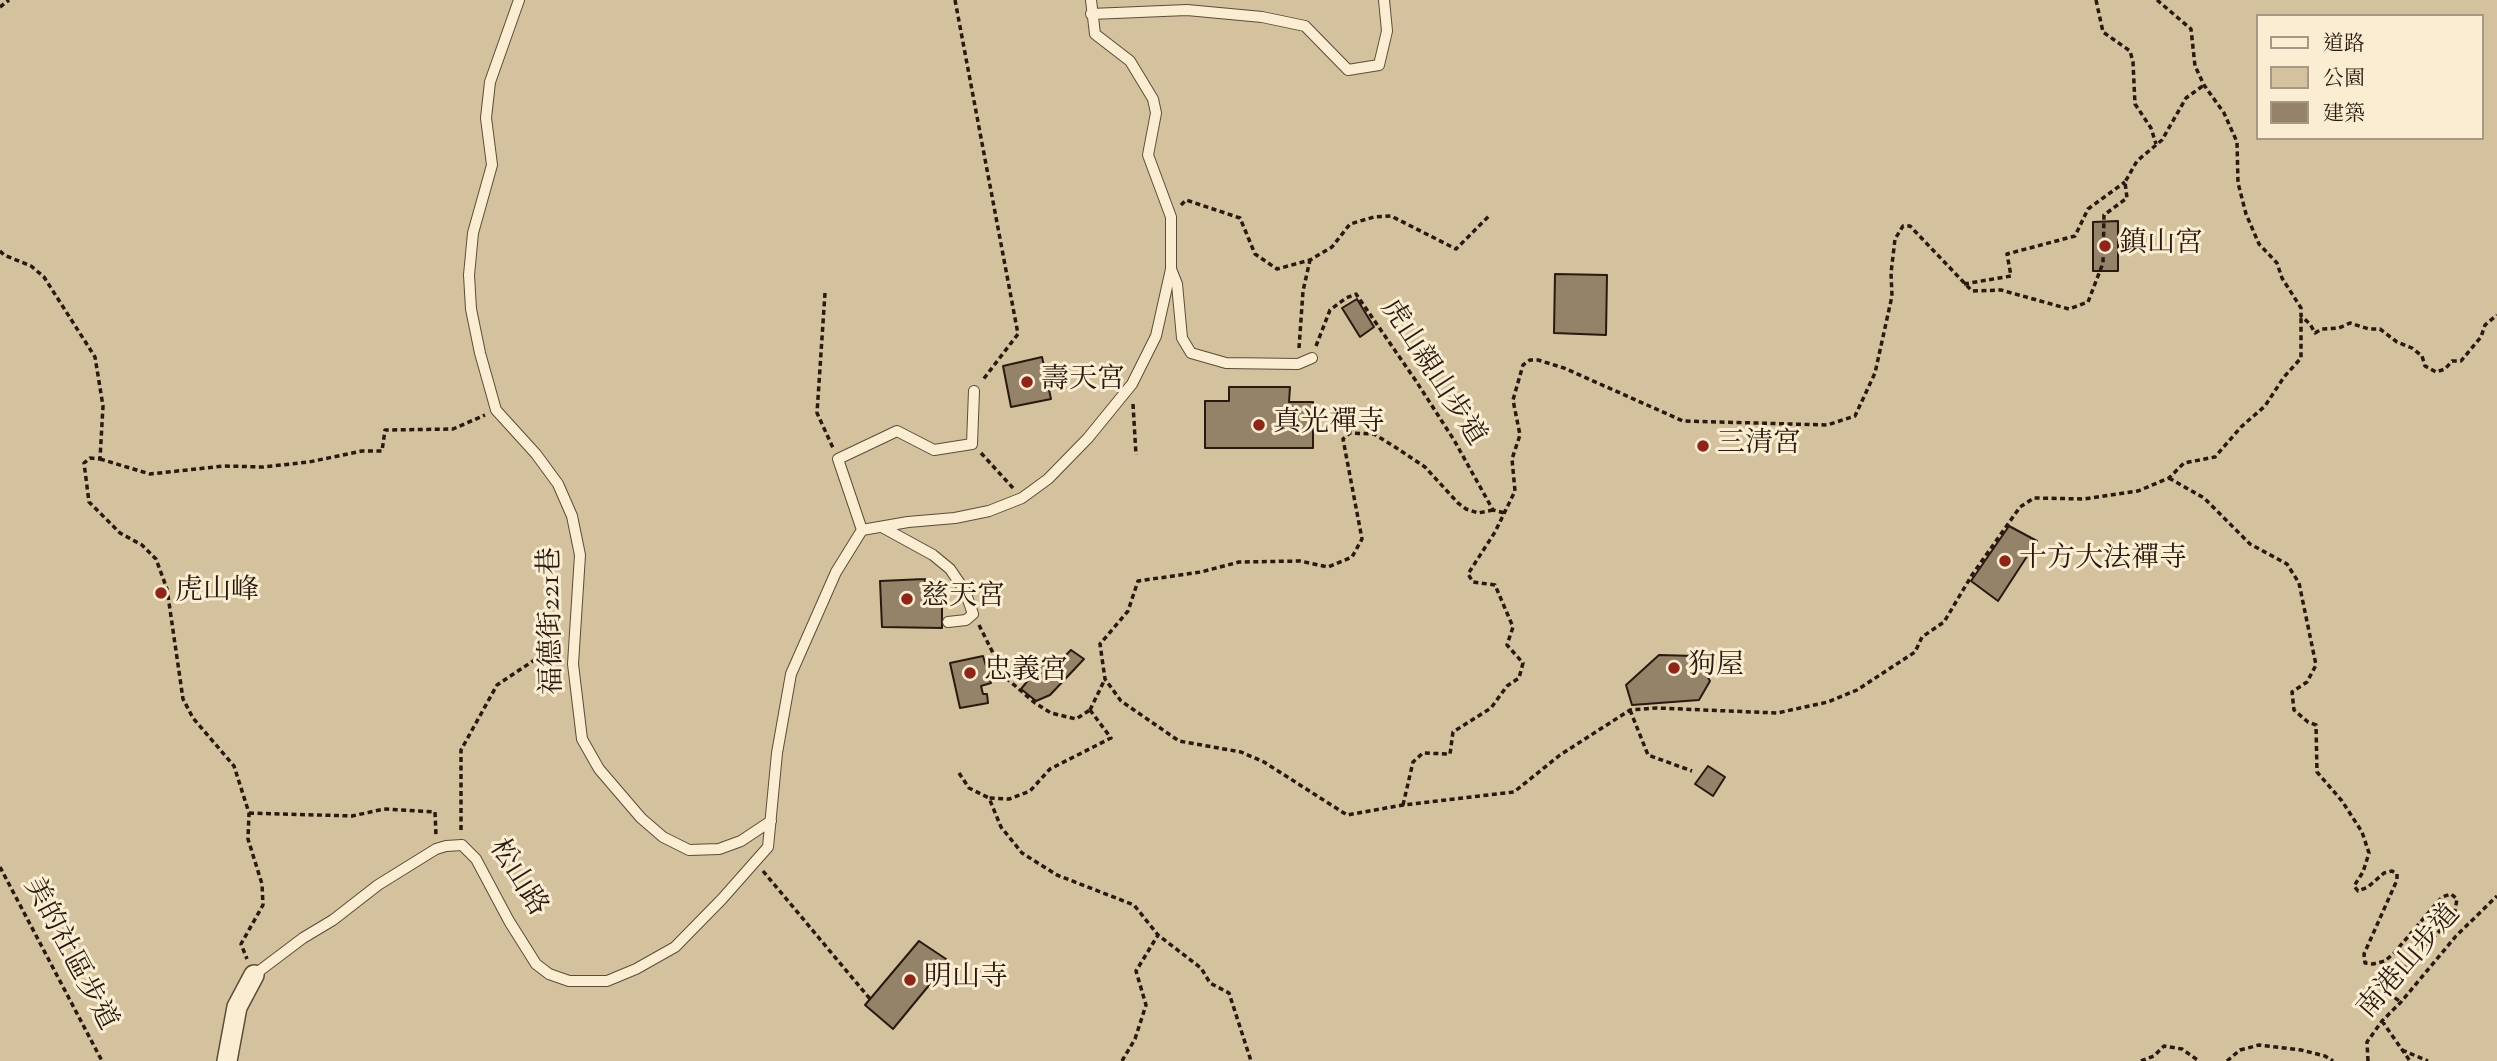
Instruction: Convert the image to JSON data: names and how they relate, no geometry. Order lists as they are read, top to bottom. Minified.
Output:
{"streets":{"street":["松山路"],"lane":["福德街221巷"],"path":["虎山親山步道","美的社區步道","南港山步道"]},"crossings":[["福德街221巷","松山路"]],"places":["鎮山宮","壽天宮","真光禪寺","三清宮","十方大法禪寺","虎山峰","慈天宮","狗屋","忠義宮","明山寺"],"legend":["道路","公園","建築"]}
